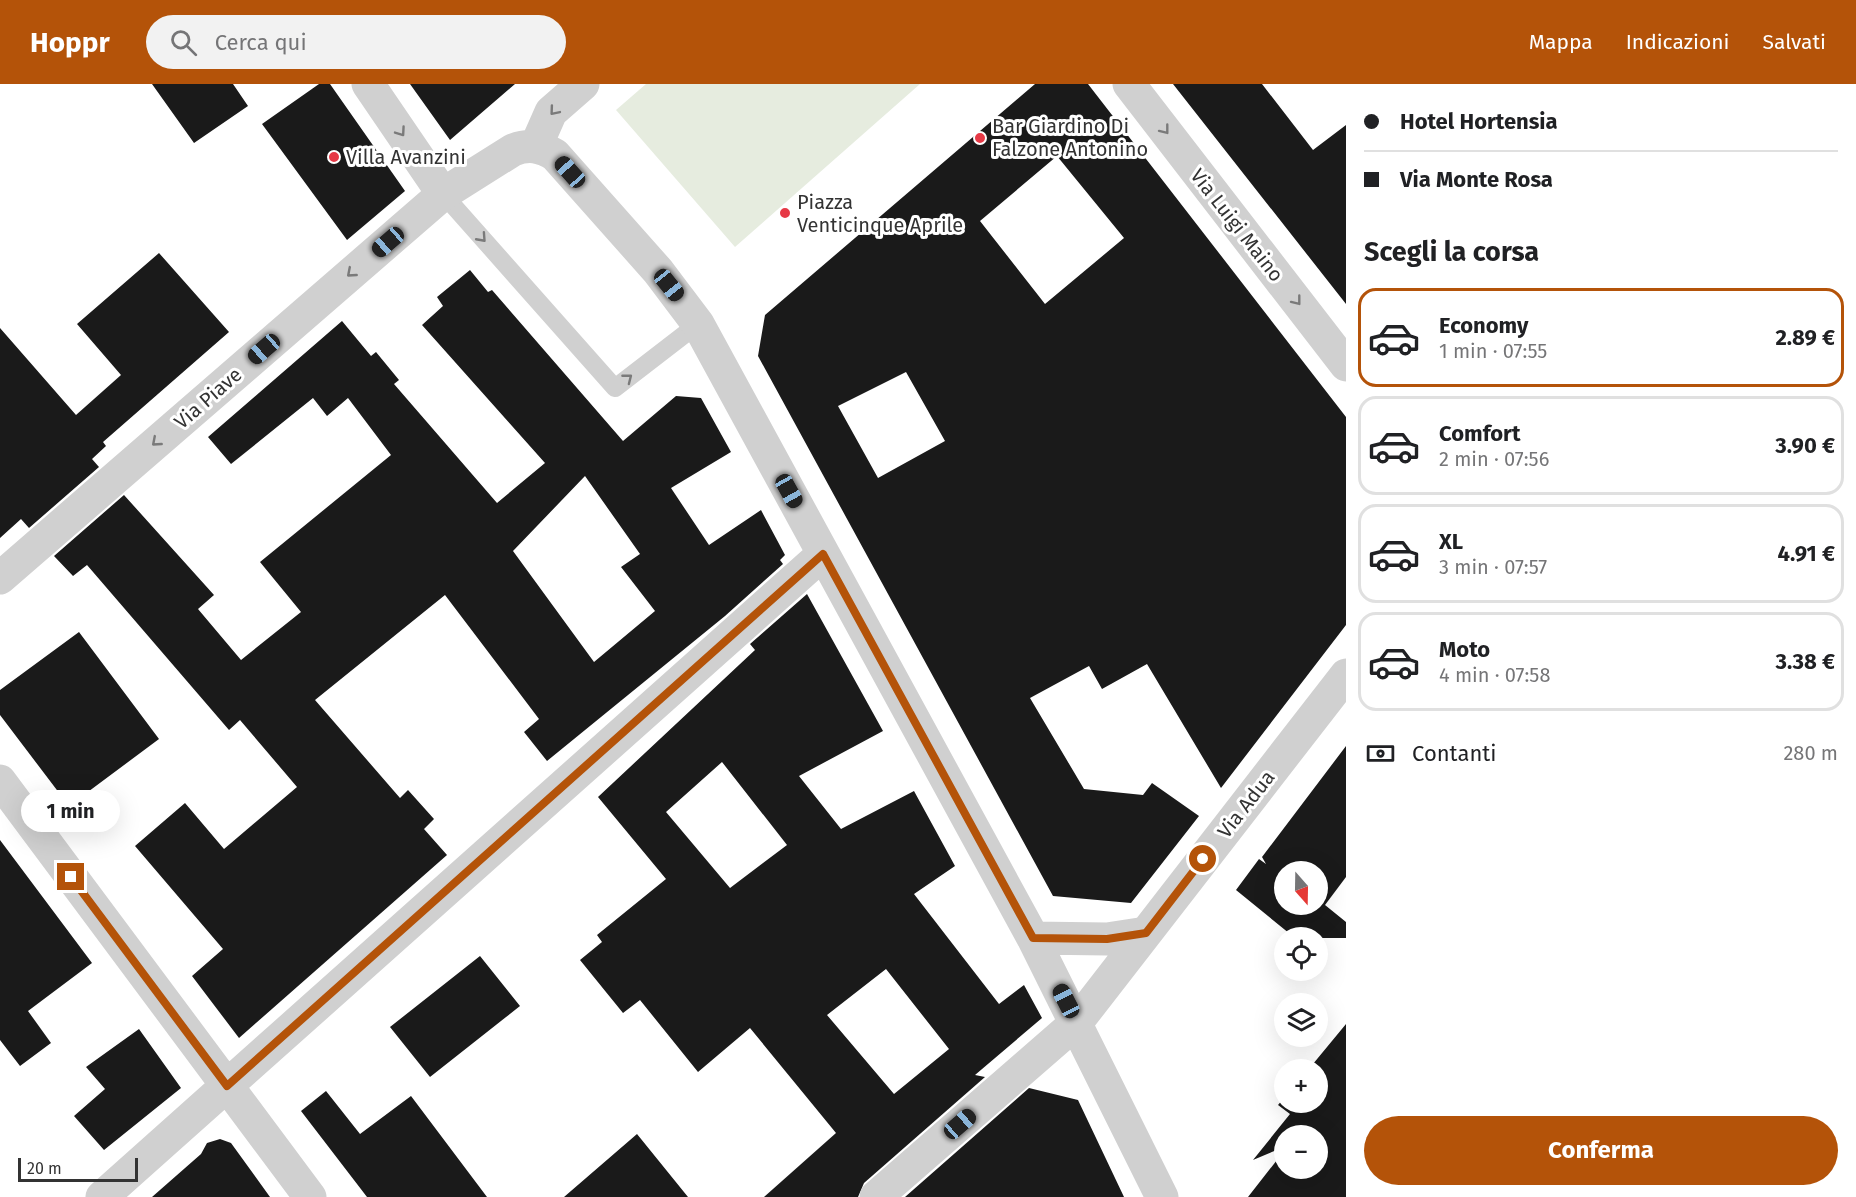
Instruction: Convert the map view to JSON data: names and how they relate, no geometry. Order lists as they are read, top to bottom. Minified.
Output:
{"streets":{"street":["Via Luigi Maino","Via Piave","Via Adua"]},"one_way":["Via Luigi Maino","Via Piave"],"places":["Bar Giardino Di Falzone Antonino","Villa Avanzini","Piazza Venticinque Aprile"],"scale_bar":"20 m","north":"bottom","page":{"header":"Hoppr","search":"Cerca qui","nav":["Mappa","Indicazioni","Salvati"],"banner":["Hotel Hortensia","Via Monte Rosa"],"heading":"Scegli la corsa","list":[{"name":"Economy","note":"1 min · 07:55","value":"2.89 €"},{"name":"Comfort","note":"2 min · 07:56","value":"3.90 €"},{"name":"XL","note":"3 min · 07:57","value":"4.91 €"},{"name":"Moto","note":"4 min · 07:58","value":"3.38 €"}],"pay":["Contanti","280 m"],"bubble":"1 min","map_buttons":["+","−"],"buttons":"Conferma","scale":"20 m"}}
